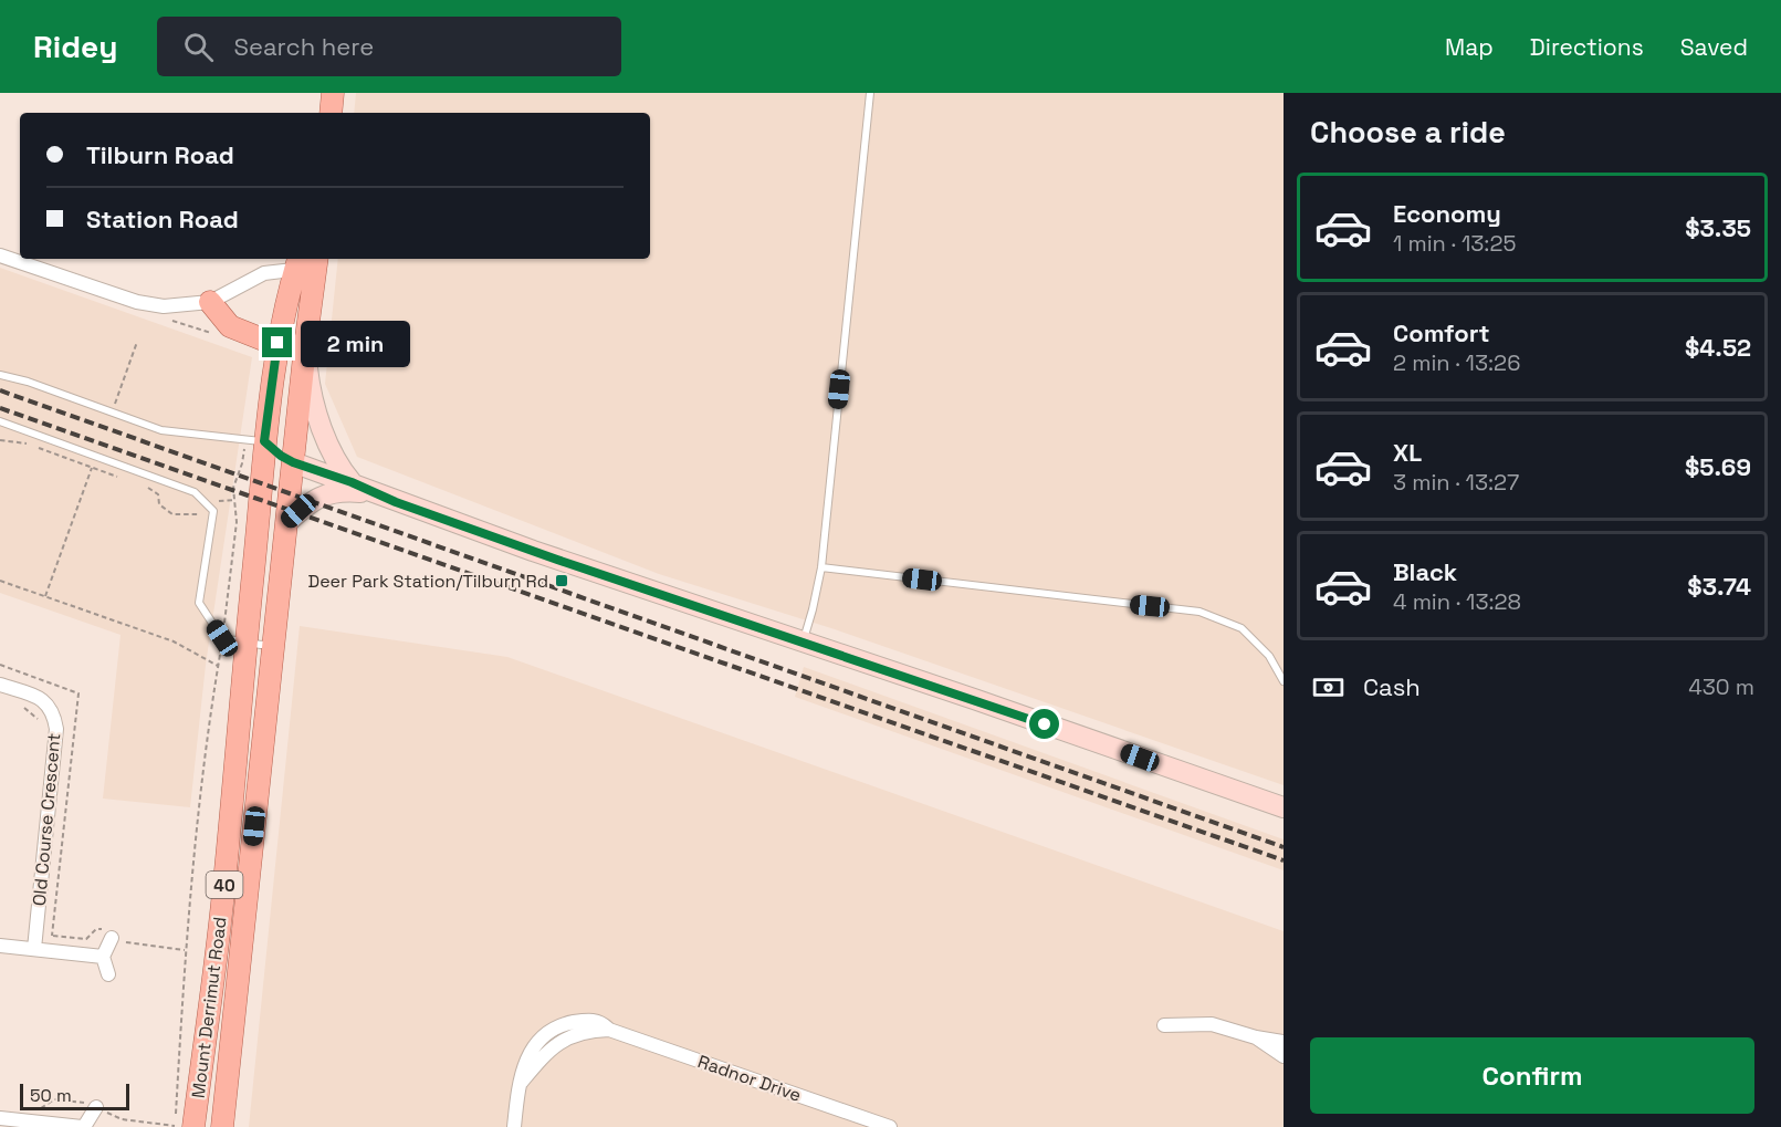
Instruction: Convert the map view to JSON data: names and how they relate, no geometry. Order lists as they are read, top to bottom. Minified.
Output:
{"streets":{"main road":["40","Mount Derrimut Road"],"street":["Old Course Crescent","Radnor Drive"]},"crossings":[["40","Mount Derrimut Road"]],"places":{"transit":["Deer Park Station/Tilburn Rd"]},"scale_bar":"50 m","page":{"header":"Ridey","search":"Search here","nav":["Map","Directions","Saved"],"heading":"Choose a ride","banner":["Tilburn Road","Station Road"],"list":[{"name":"Economy","note":"1 min · 13:25","value":"$3.35"},{"name":"Comfort","note":"2 min · 13:26","value":"$4.52"},{"name":"XL","note":"3 min · 13:27","value":"$5.69"},{"name":"Black","note":"4 min · 13:28","value":"$3.74"}],"bubble":"2 min","pay":["Cash","430 m"],"buttons":"Confirm","scale":"50 m"}}
